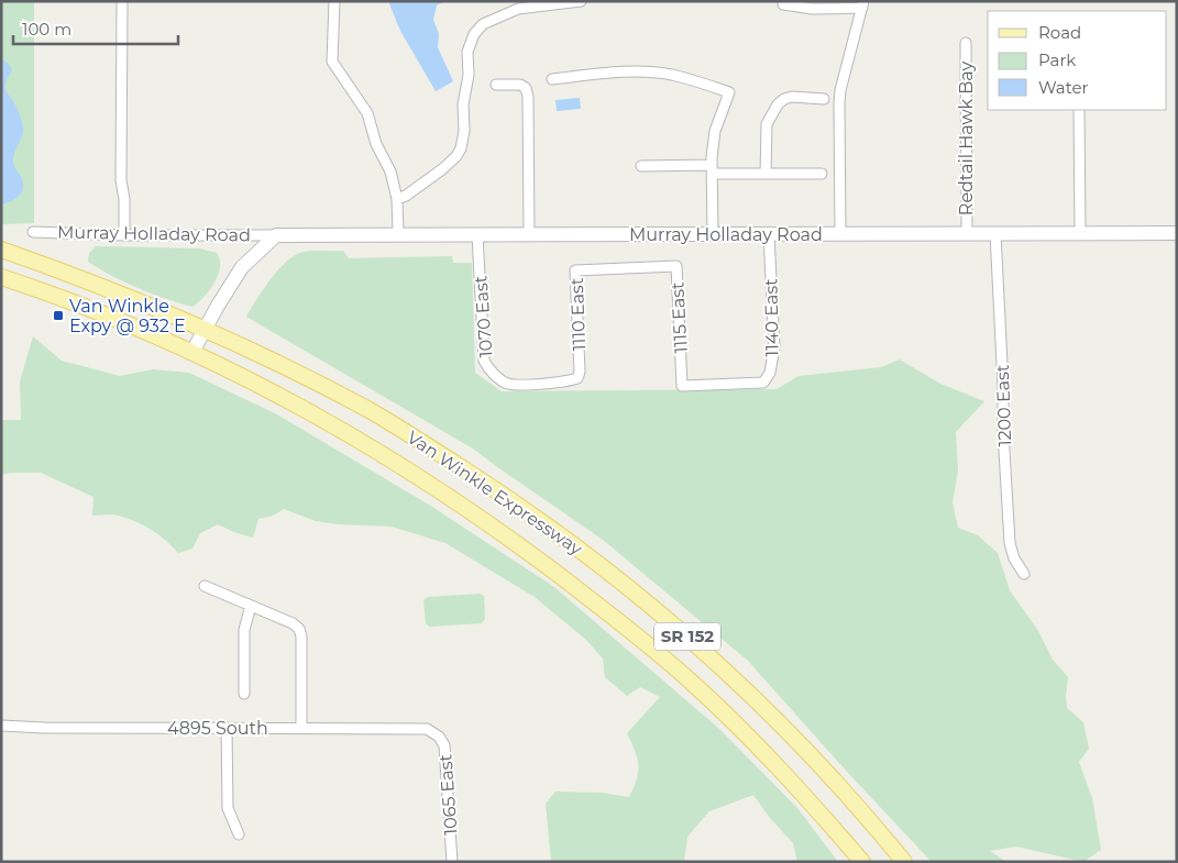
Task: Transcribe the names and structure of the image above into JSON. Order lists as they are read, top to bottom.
{
  "streets": {
    "main road": ["Murray Holladay Road", "Van Winkle Expressway", "SR 152"],
    "street": [
      "Redtail Hawk Bay",
      "1110 East",
      "1070 East",
      "1115 East",
      "1140 East",
      "1200 East",
      "4895 South",
      "1065 East"
    ]
  },
  "crossings": [
    ["Redtail Hawk Bay", "Murray Holladay Road"],
    ["Murray Holladay Road", "1070 East"],
    ["Murray Holladay Road", "1140 East"],
    ["Murray Holladay Road", "1200 East"],
    ["Murray Holladay Road", "Van Winkle Expressway"],
    ["1110 East", "1070 East"],
    ["1110 East", "1115 East"],
    ["1115 East", "1140 East"],
    ["4895 South", "1065 East"]
  ],
  "places": {
    "transit": ["Van Winkle Expy @ 932 E"]
  },
  "legend": ["Road", "Park", "Water"],
  "scale_bar": "100 m"
}
